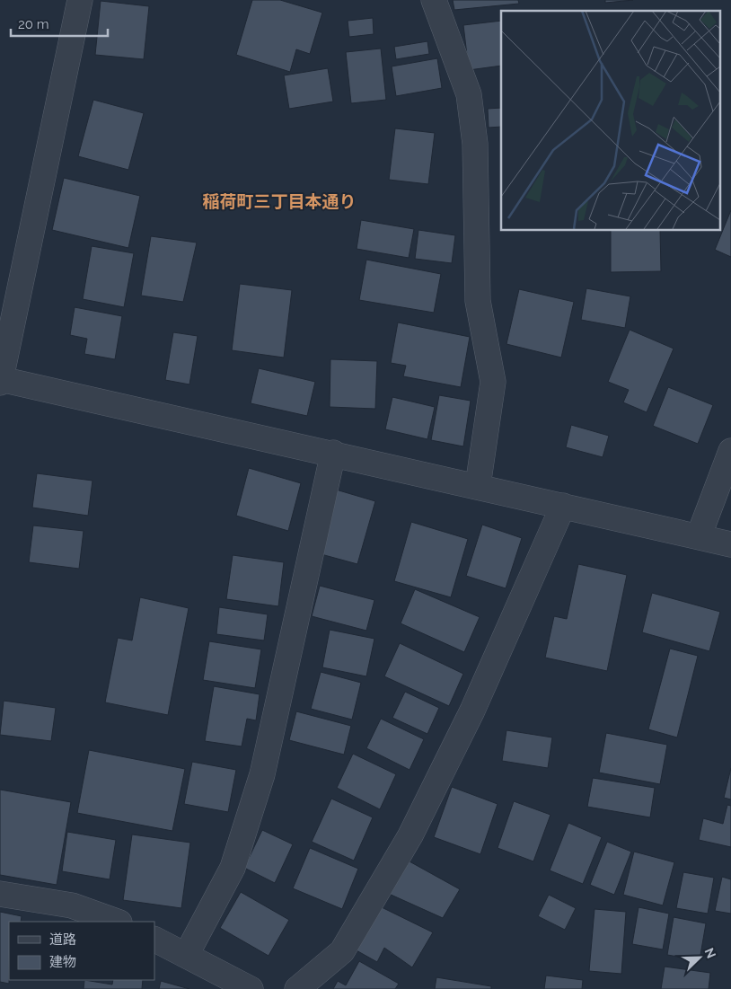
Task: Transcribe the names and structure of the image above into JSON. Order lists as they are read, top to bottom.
{
  "districts": ["稲荷町三丁目本通り"],
  "legend": ["道路", "建物"],
  "scale_bar": "20 m",
  "north": "top right"
}
